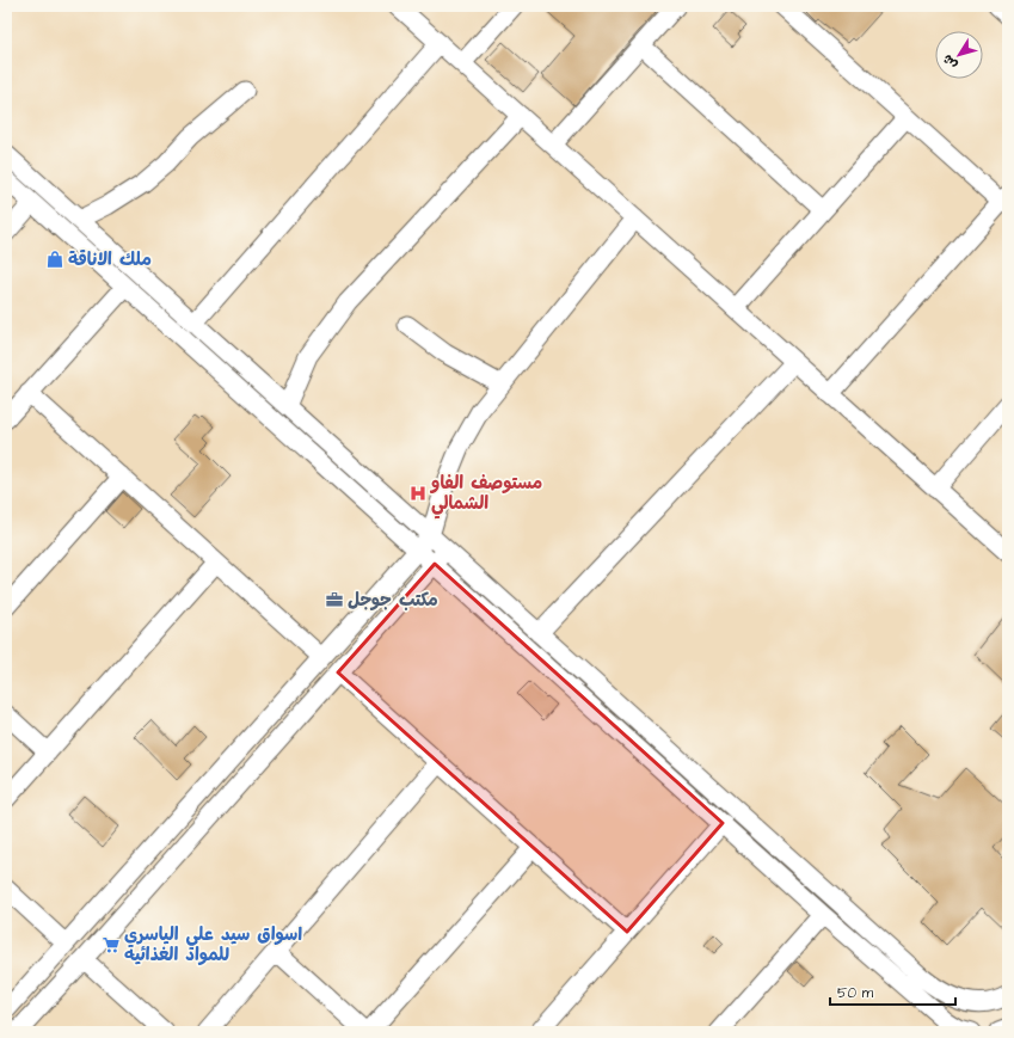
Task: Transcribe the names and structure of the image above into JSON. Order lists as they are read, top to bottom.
{
  "places": {
    "shop": ["ملك الاناقة"],
    "hospital": ["مستوصف الفاو الشمالي"],
    "office": ["مكتب جوجل"],
    "supermarket": ["اسواق سيد علي الياسري للمواد الغذائيه"]
  },
  "scale_bar": "50 m",
  "north": "bottom left"
}
